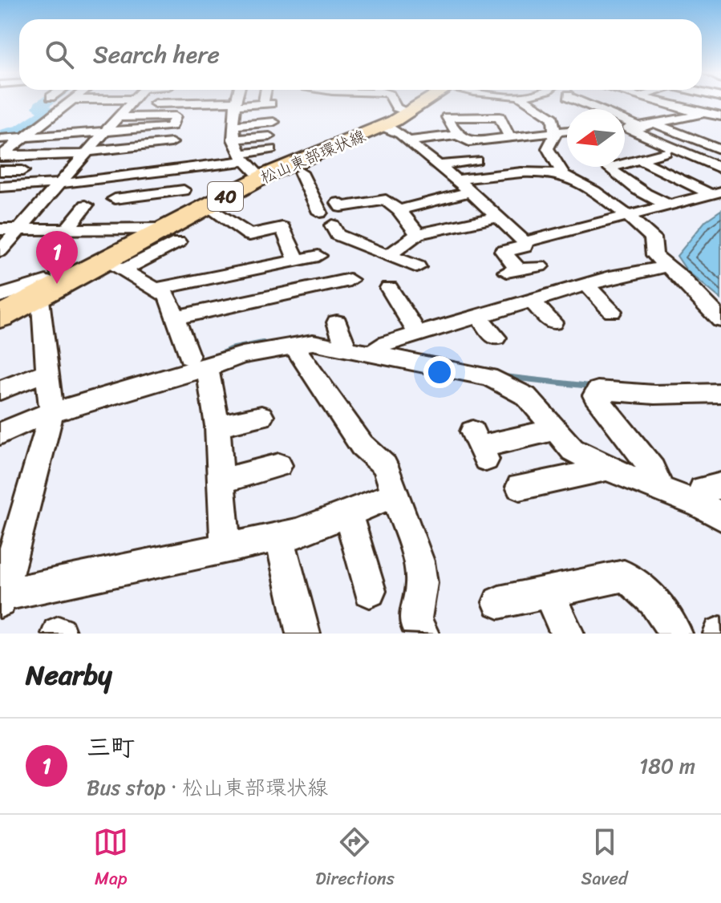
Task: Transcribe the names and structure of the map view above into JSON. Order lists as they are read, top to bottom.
{
  "streets": {
    "main road": ["松山東部環状線", "40"]
  },
  "north": "left",
  "page": {
    "search": "Search here",
    "pins": "1",
    "heading": "Nearby",
    "list": [
      {
        "mark": "1",
        "name": "三町",
        "note": "Bus stop · 松山東部環状線",
        "value": "180 m"
      }
    ],
    "nav": ["Map", "Directions", "Saved"]
  }
}
